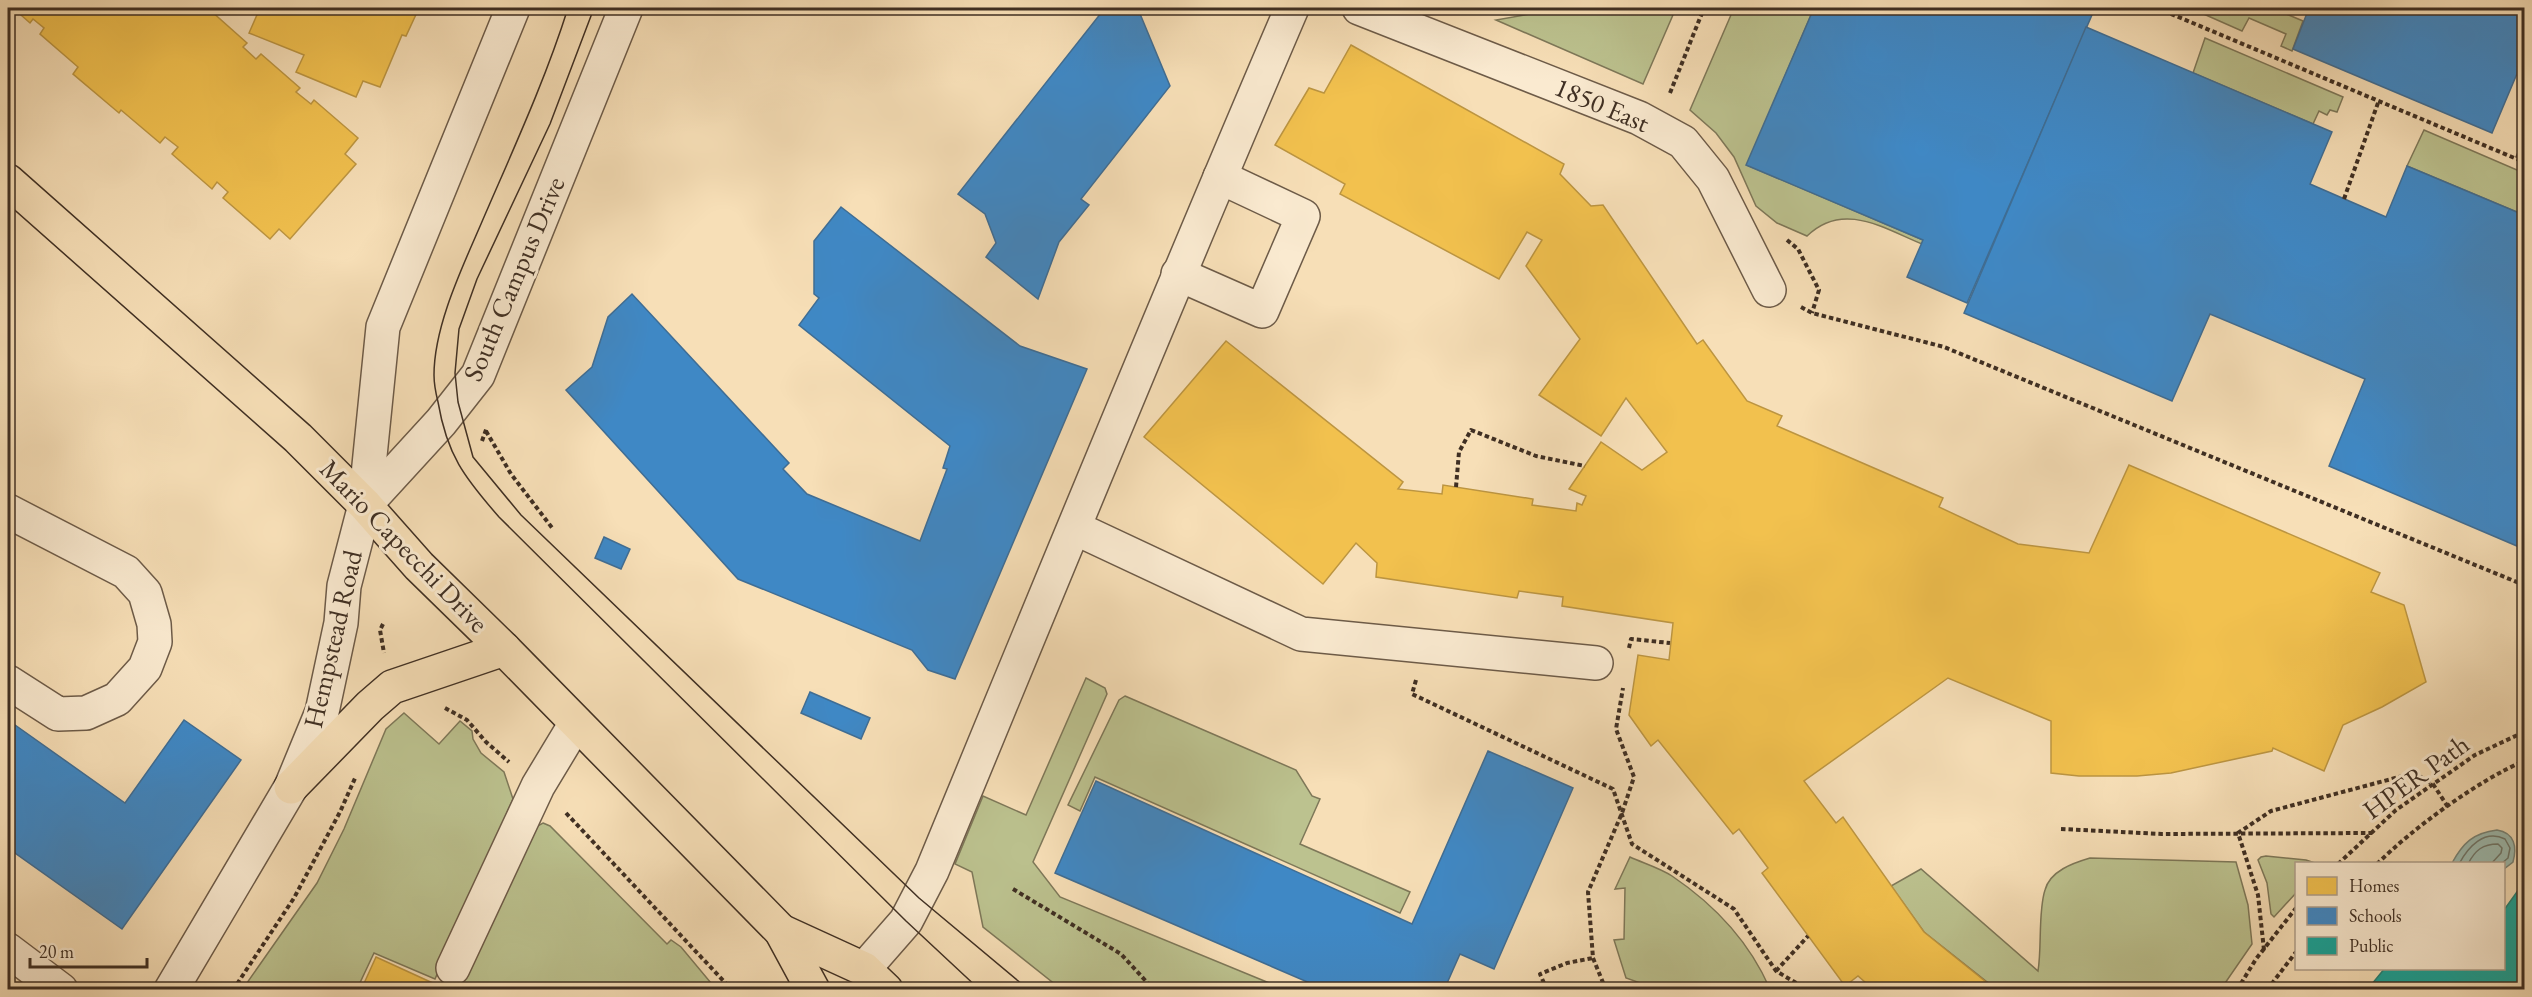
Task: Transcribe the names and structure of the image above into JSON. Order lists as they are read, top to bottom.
{
  "streets": {
    "main road": ["Mario Capecchi Drive"],
    "street": ["1850 East", "South Campus Drive", "Hempstead Road"],
    "path": ["HPER Path"]
  },
  "crossings": [
    ["South Campus Drive", "Mario Capecchi Drive"],
    ["South Campus Drive", "Hempstead Road"],
    ["Mario Capecchi Drive", "Hempstead Road"]
  ],
  "legend": ["Homes", "Schools", "Public"],
  "scale_bar": "20 m"
}
